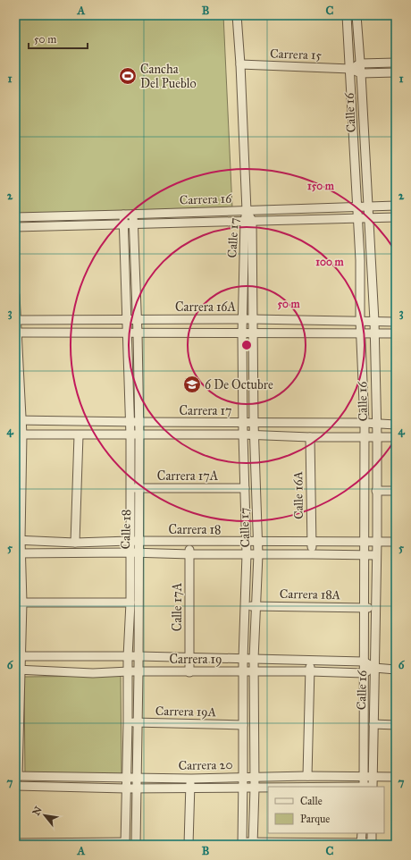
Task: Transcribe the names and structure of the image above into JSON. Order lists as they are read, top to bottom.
{
  "streets": {
    "street": [
      "Carrera 15",
      "Calle 16",
      "Carrera 16",
      "Calle 17",
      "Carrera 16A",
      "Carrera 17",
      "Carrera 17A",
      "Calle 16A",
      "Calle 18",
      "Carrera 18",
      "Carrera 18A",
      "Calle 17A",
      "Carrera 19",
      "Carrera 19A",
      "Carrera 20"
    ]
  },
  "crossings": [
    ["Carrera 15", "Calle 16"],
    ["Carrera 15", "Calle 17"],
    ["Calle 16", "Carrera 16"],
    ["Calle 16", "Carrera 16A"],
    ["Calle 16", "Carrera 17"],
    ["Calle 16", "Carrera 18"],
    ["Calle 16", "Carrera 18A"],
    ["Calle 16", "Carrera 19"],
    ["Calle 16", "Carrera 20"],
    ["Carrera 16", "Calle 17"],
    ["Carrera 16", "Calle 18"],
    ["Calle 17", "Carrera 16A"],
    ["Calle 17", "Carrera 17"],
    ["Calle 17", "Carrera 17A"],
    ["Calle 17", "Carrera 18"],
    ["Calle 17", "Carrera 18A"],
    ["Calle 17", "Carrera 19"],
    ["Calle 17", "Carrera 19A"],
    ["Calle 17", "Carrera 20"],
    ["Carrera 16A", "Calle 18"],
    ["Carrera 17", "Calle 16A"],
    ["Carrera 17", "Calle 18"],
    ["Carrera 17A", "Calle 18"],
    ["Calle 16A", "Carrera 18"],
    ["Calle 18", "Carrera 18"],
    ["Calle 18", "Carrera 19"],
    ["Calle 18", "Carrera 19A"],
    ["Calle 18", "Carrera 20"],
    ["Carrera 18", "Calle 17A"],
    ["Calle 17A", "Carrera 19"]
  ],
  "places": {
    "sports": ["Cancha Del Pueblo"],
    "school or university": ["6 De Octubre"]
  },
  "legend": ["Calle", "Parque"],
  "scale_bar": "50 m",
  "north": "top left",
  "grid": {
    "columns": ["A", "B", "C"],
    "rows": [
      "1",
      "2",
      "3",
      "4",
      "5",
      "6",
      "7"
    ]
  },
  "rings": ["150 m", "100 m", "50 m"]
}
